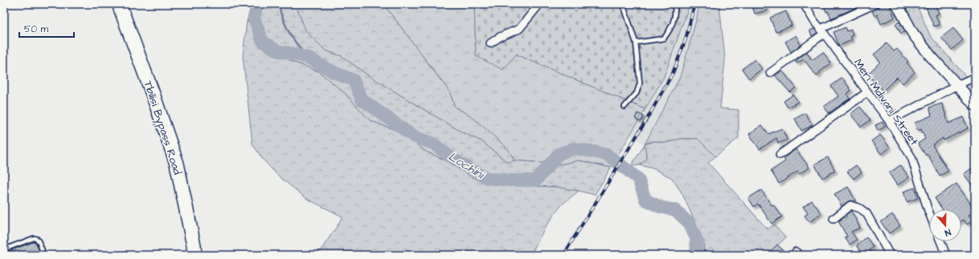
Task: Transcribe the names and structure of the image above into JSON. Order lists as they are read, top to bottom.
{
  "streets": {
    "highway": ["Tbilisi Bypass Road"],
    "street": ["Meri Mdivani Street"]
  },
  "water": ["Lochini"],
  "scale_bar": "50 m",
  "north": "bottom"
}
